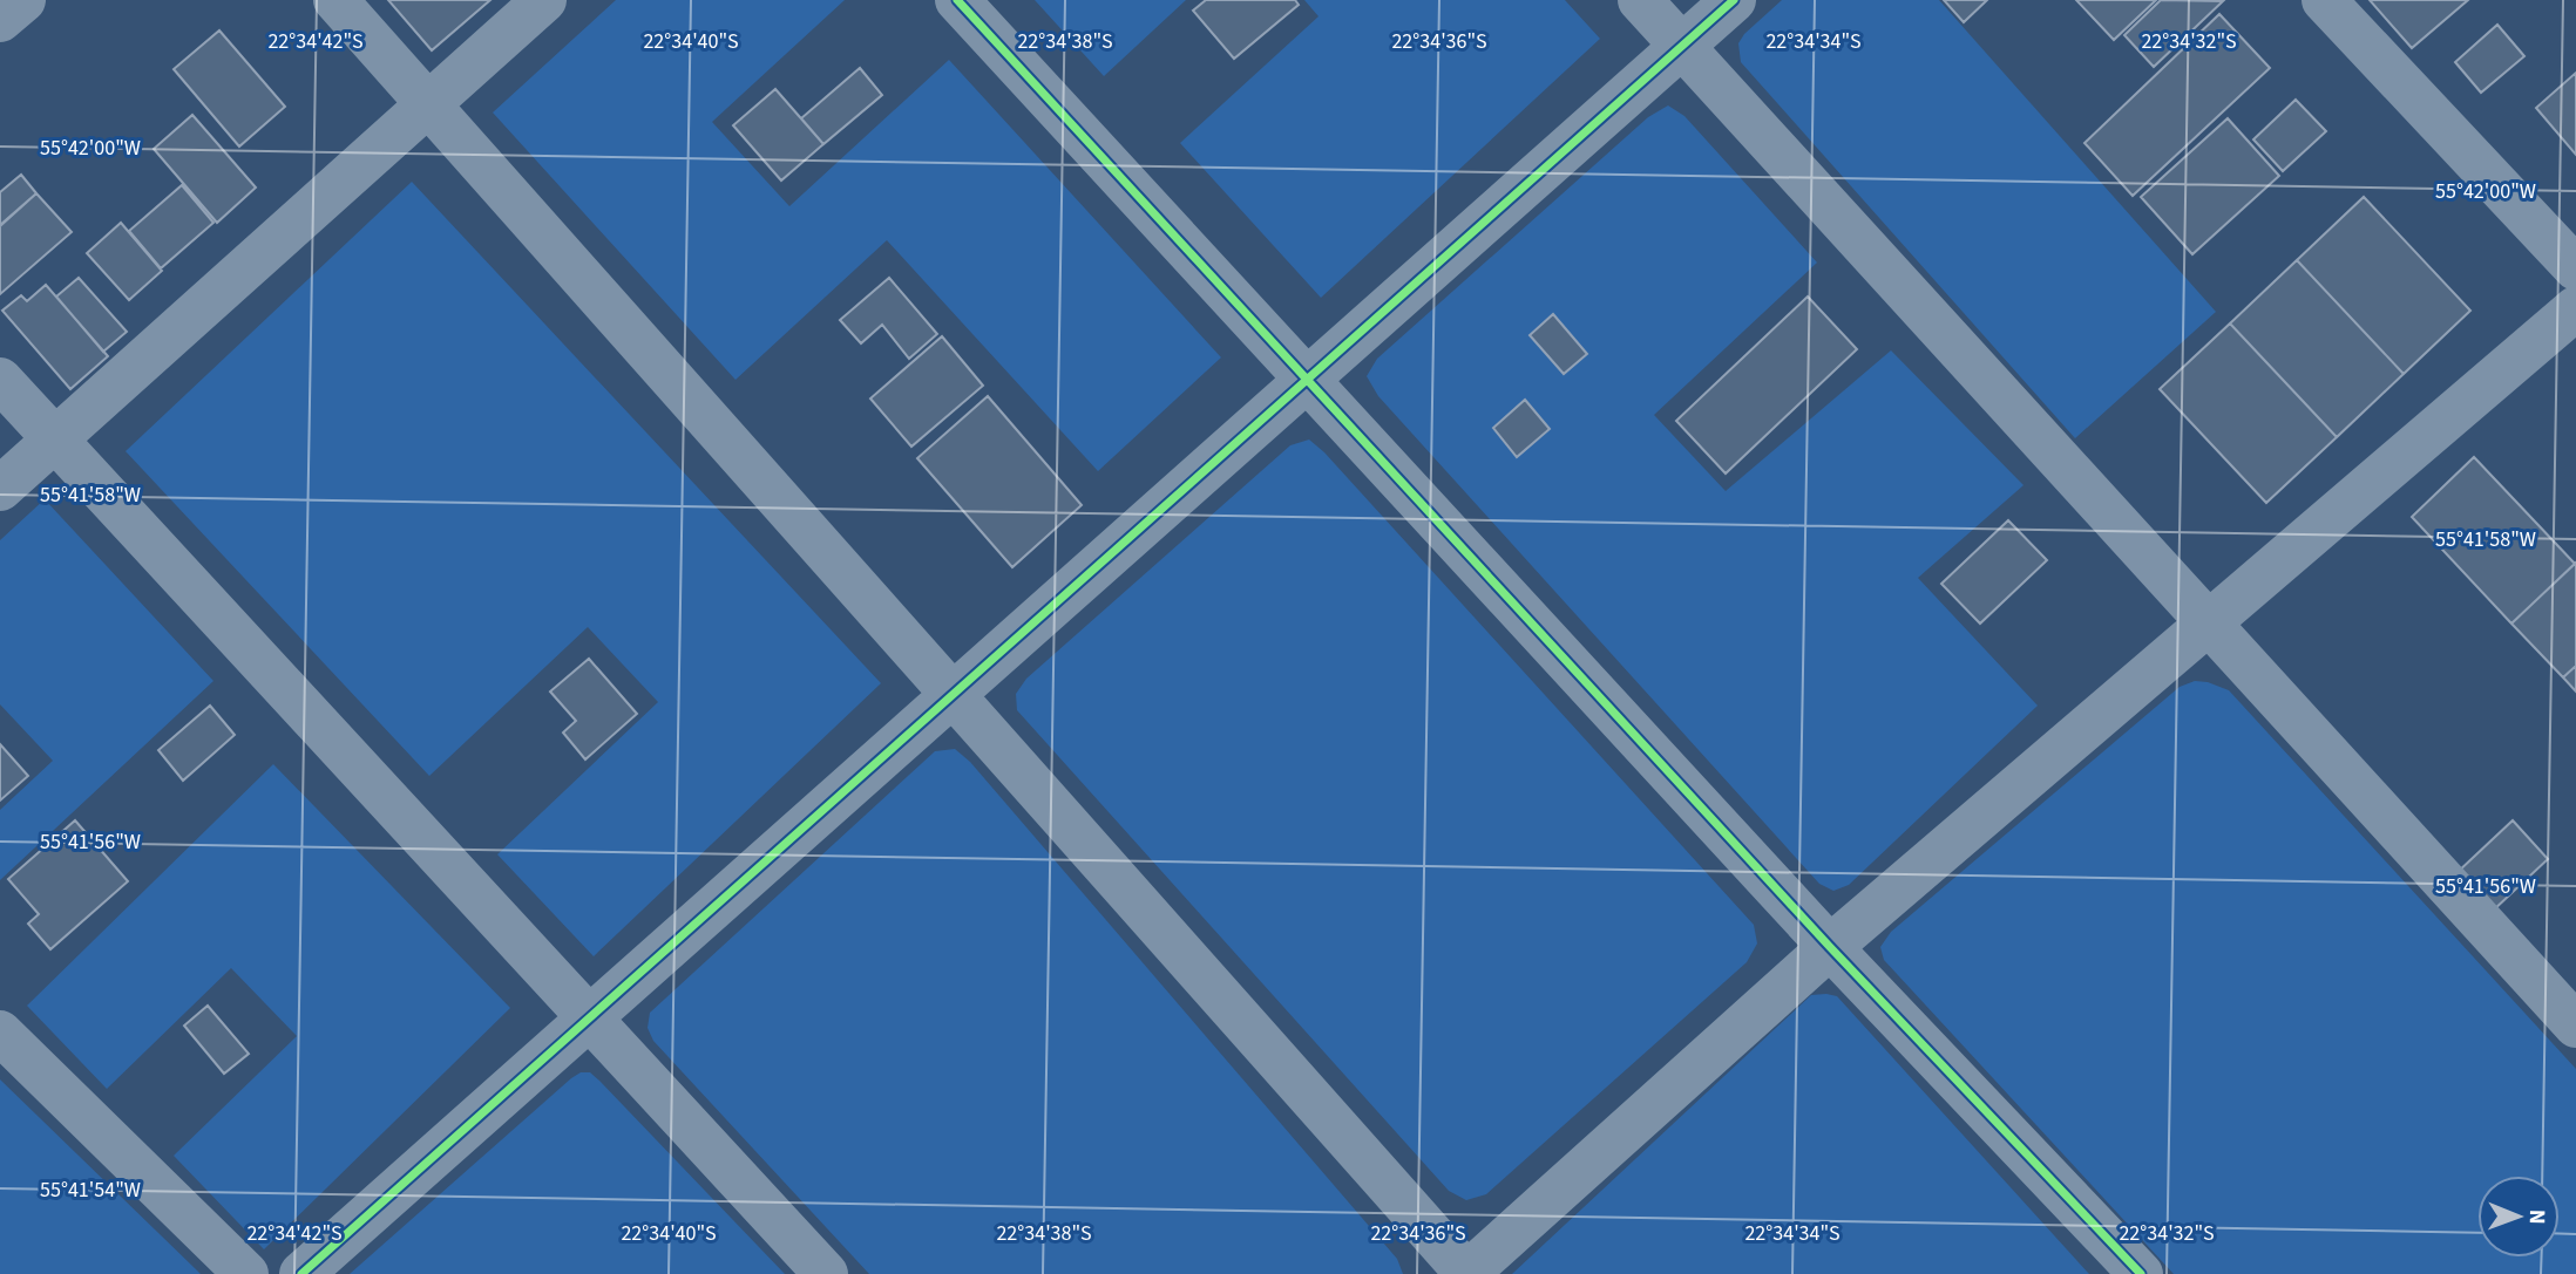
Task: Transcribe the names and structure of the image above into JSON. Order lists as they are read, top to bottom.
{
  "north": "right",
  "coordinates": [
    "22°34'42\"S",
    "22°34'40\"S",
    "22°34'38\"S",
    "22°34'36\"S",
    "22°34'34\"S",
    "22°34'32\"S",
    "55°42'00\"W",
    "55°41'58\"W",
    "55°41'56\"W",
    "55°41'54\"W"
  ]
}
